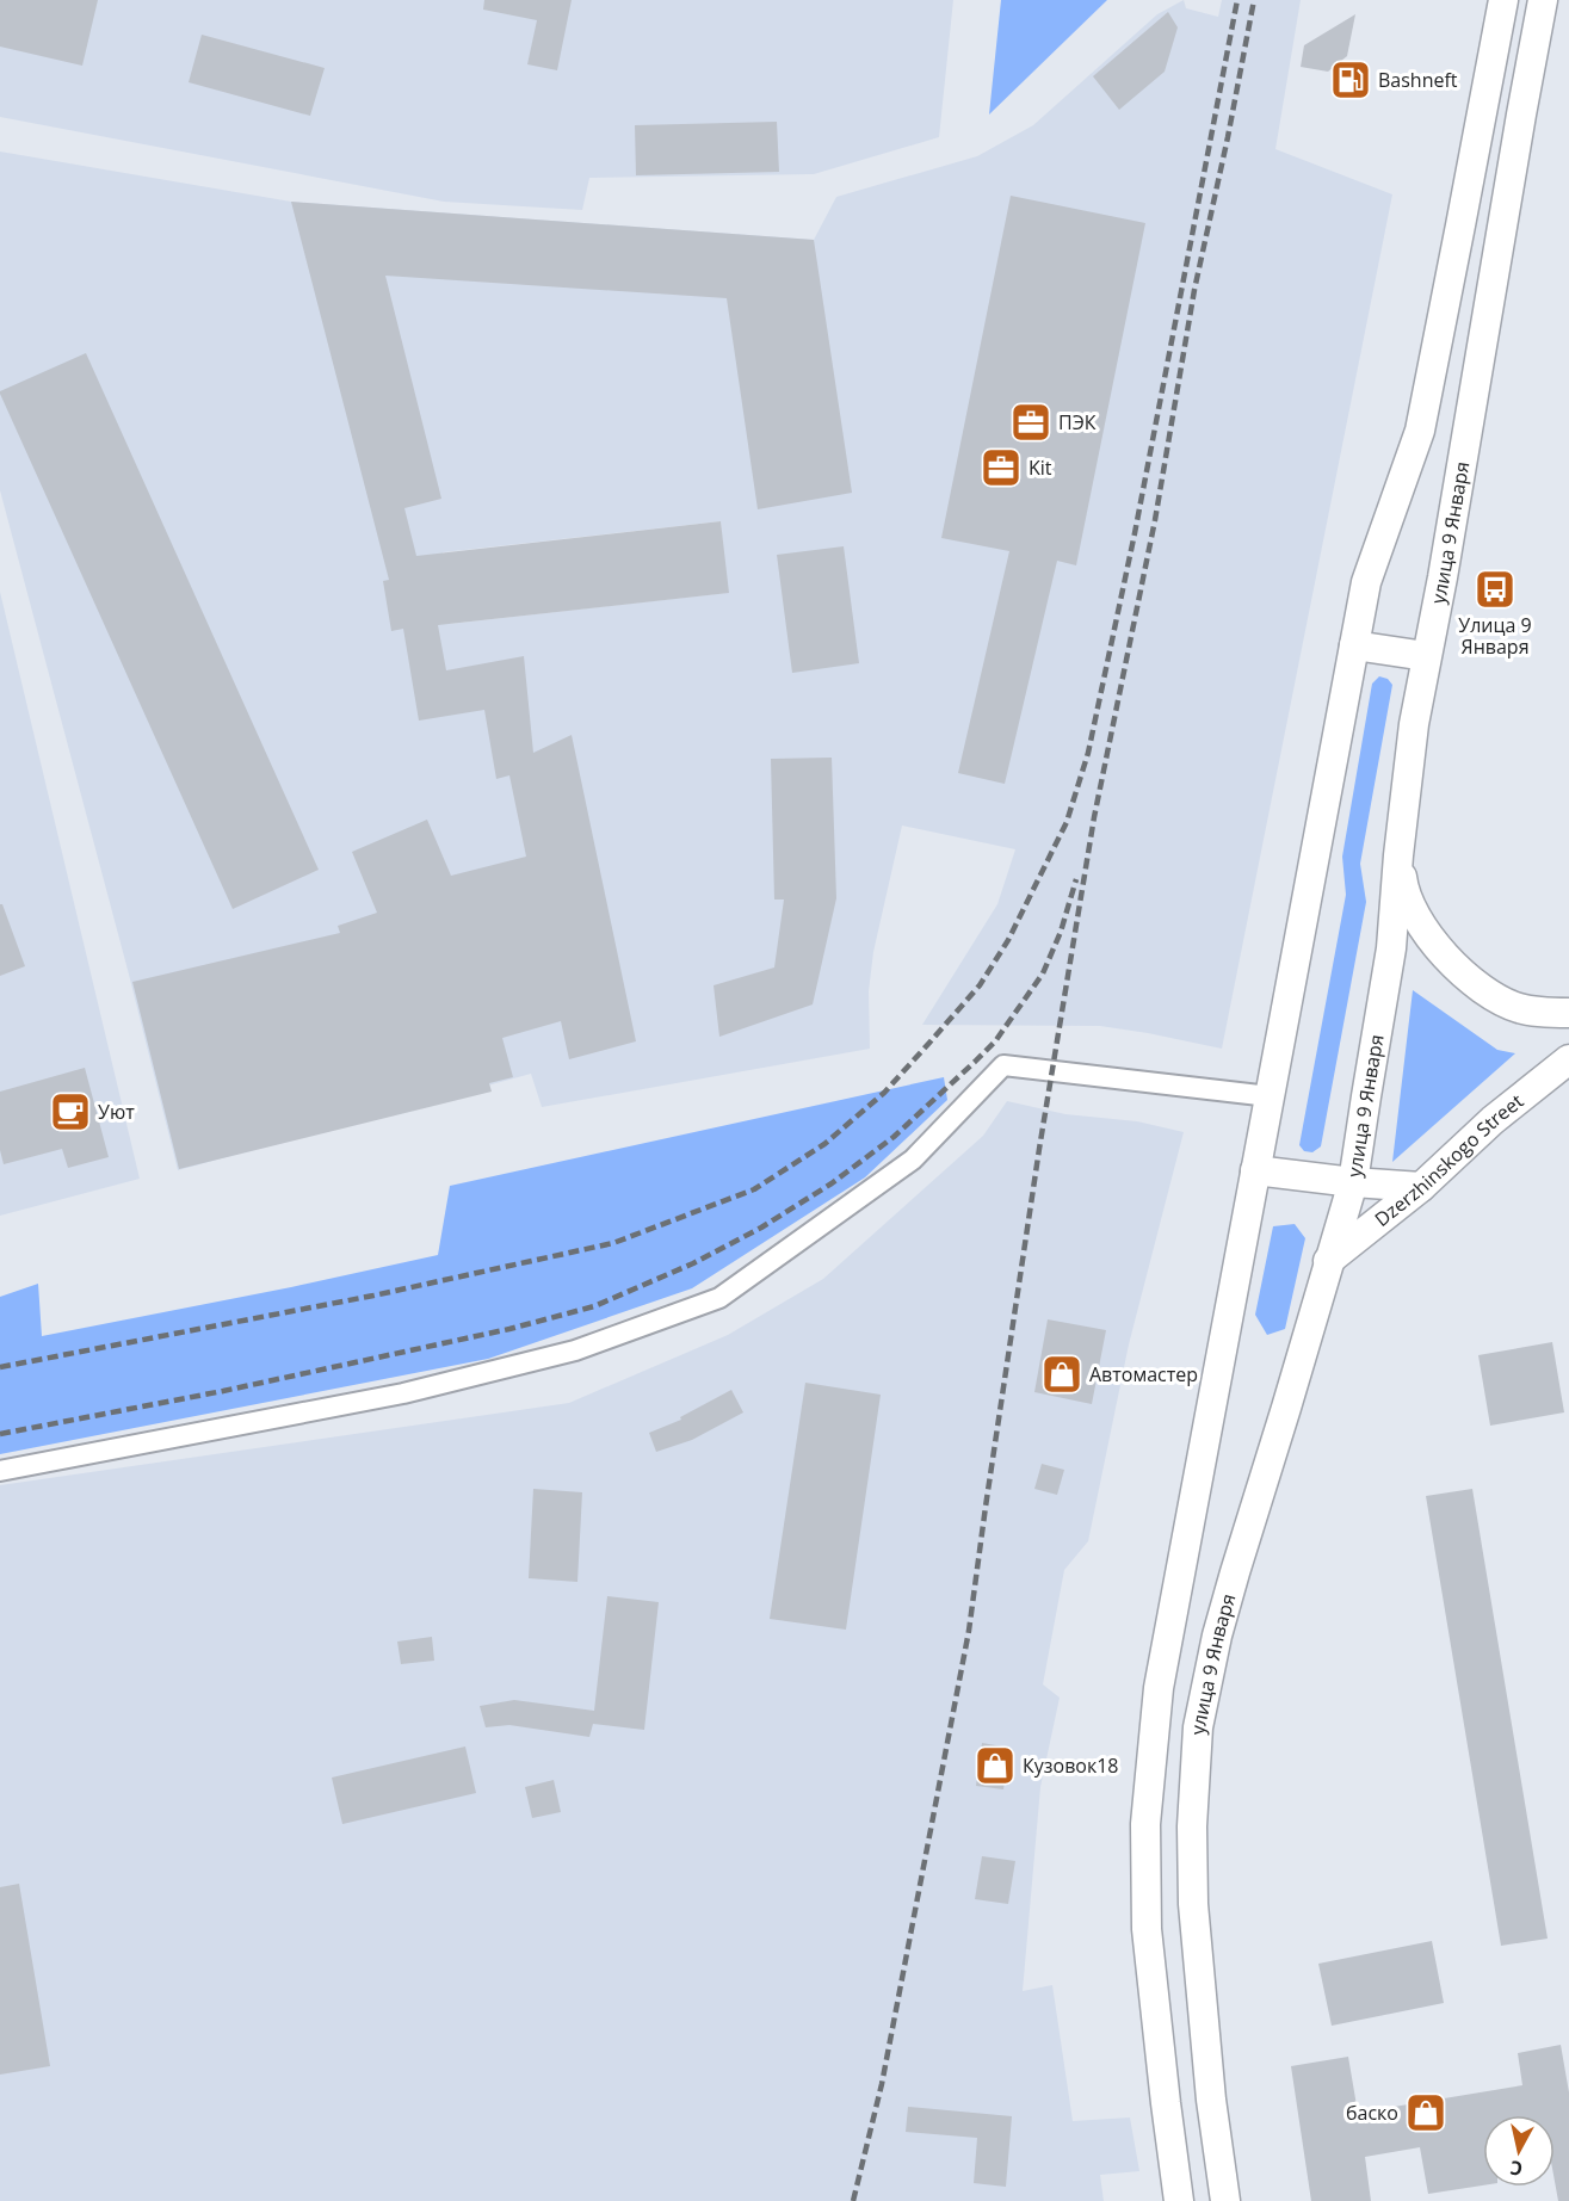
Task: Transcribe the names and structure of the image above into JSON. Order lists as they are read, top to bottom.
{
  "streets": {
    "main road": ["улица 9 Января", "Dzerzhinskogo Street"]
  },
  "crossings": [
    ["улица 9 Января", "Dzerzhinskogo Street"]
  ],
  "places": {
    "fuel station": ["Bashneft"],
    "office": ["ПЭК", "Kit"],
    "bus stop": ["Улица 9 Января"],
    "cafe": ["Уют"],
    "shop": ["Автомастер", "Кузовок18", "баско"]
  },
  "north": "bottom"
}
